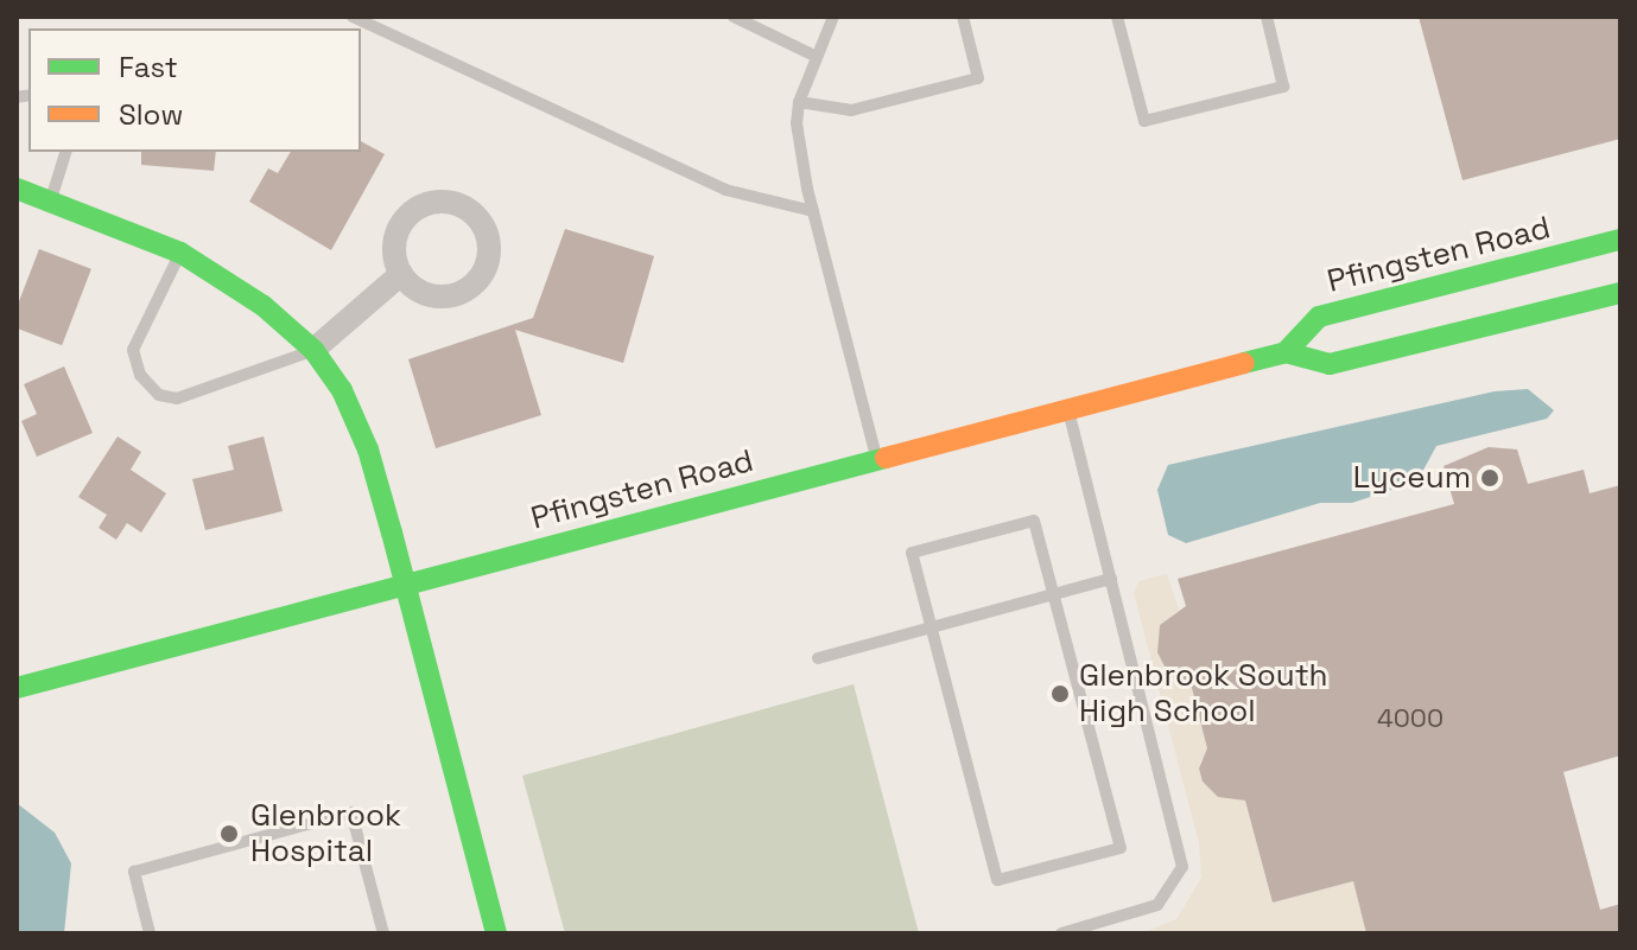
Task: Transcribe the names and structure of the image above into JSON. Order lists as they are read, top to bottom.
{
  "streets": {
    "main road": ["Pfingsten Road"]
  },
  "places": ["Lyceum", "Glenbrook South High School", "Glenbrook Hospital"],
  "house_numbers": ["4000"],
  "legend": ["Fast", "Slow"]
}
